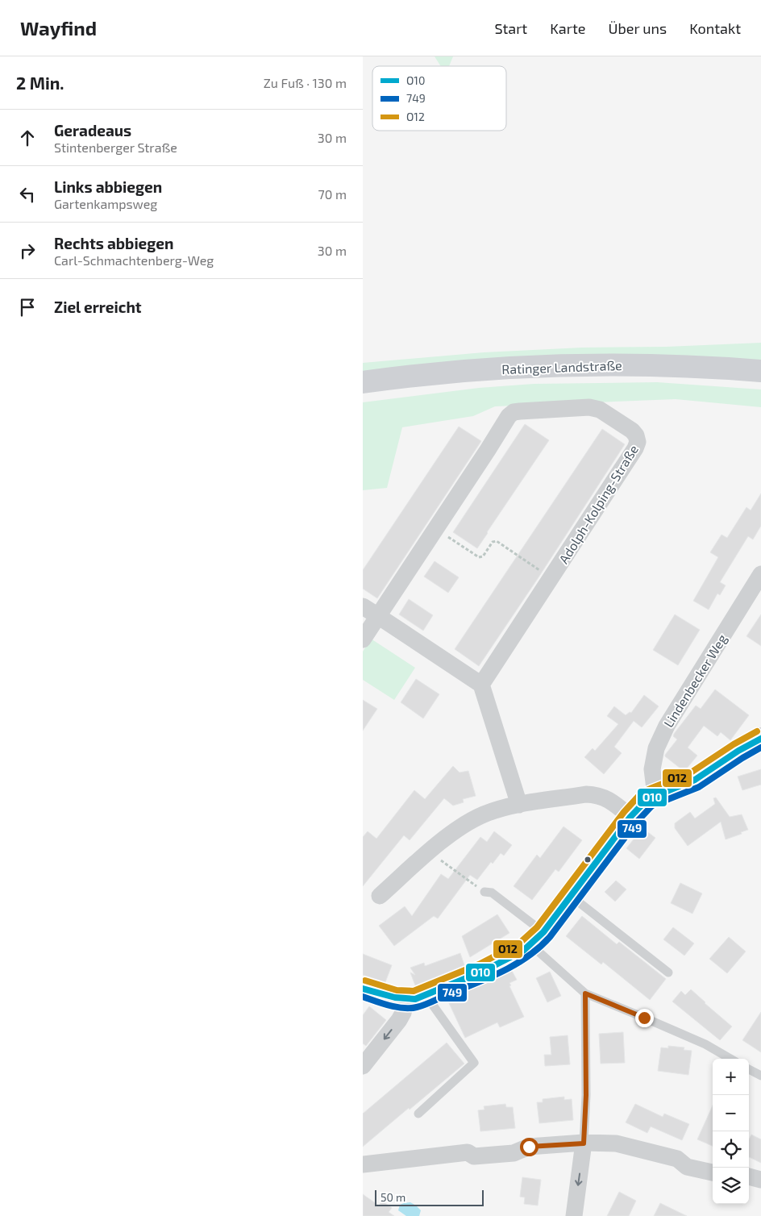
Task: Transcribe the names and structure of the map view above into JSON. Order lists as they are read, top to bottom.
{
  "streets": {
    "main road": ["Ratinger Landstraße"],
    "street": ["Adolph-Kolping-Straße", "Lindenbecker Weg"]
  },
  "lines": ["transit line O12", "transit line O10", "transit line 749"],
  "legend": ["O10", "749", "O12"],
  "scale_bar": "50 m",
  "page": {
    "header": "Wayfind",
    "nav": [
      "Start",
      "Karte",
      "Über uns",
      "Kontakt"
    ],
    "heading": ["2 Min.", "Zu Fuß · 130 m"],
    "list": [
      ["Geradeaus", "Stintenberger Straße", "30 m"],
      ["Links abbiegen", "Gartenkampsweg", "70 m"],
      ["Rechts abbiegen", "Carl-Schmachtenberg-Weg", "30 m"],
      "Ziel erreicht"
    ],
    "map_buttons": ["+", "−"],
    "scale": "50 m"
  }
}
